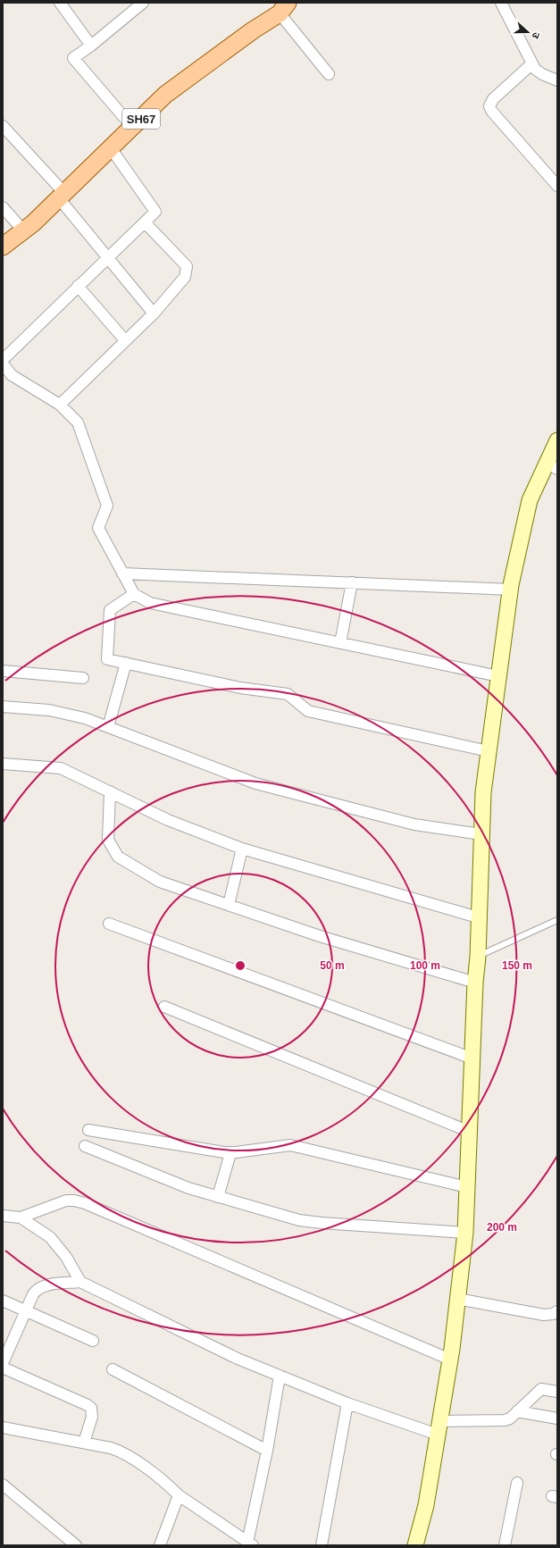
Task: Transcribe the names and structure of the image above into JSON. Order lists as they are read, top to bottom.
{
  "streets": {
    "main road": ["SH67"]
  },
  "north": "right",
  "rings": [
    "50 m",
    "100 m",
    "150 m",
    "200 m"
  ]
}
